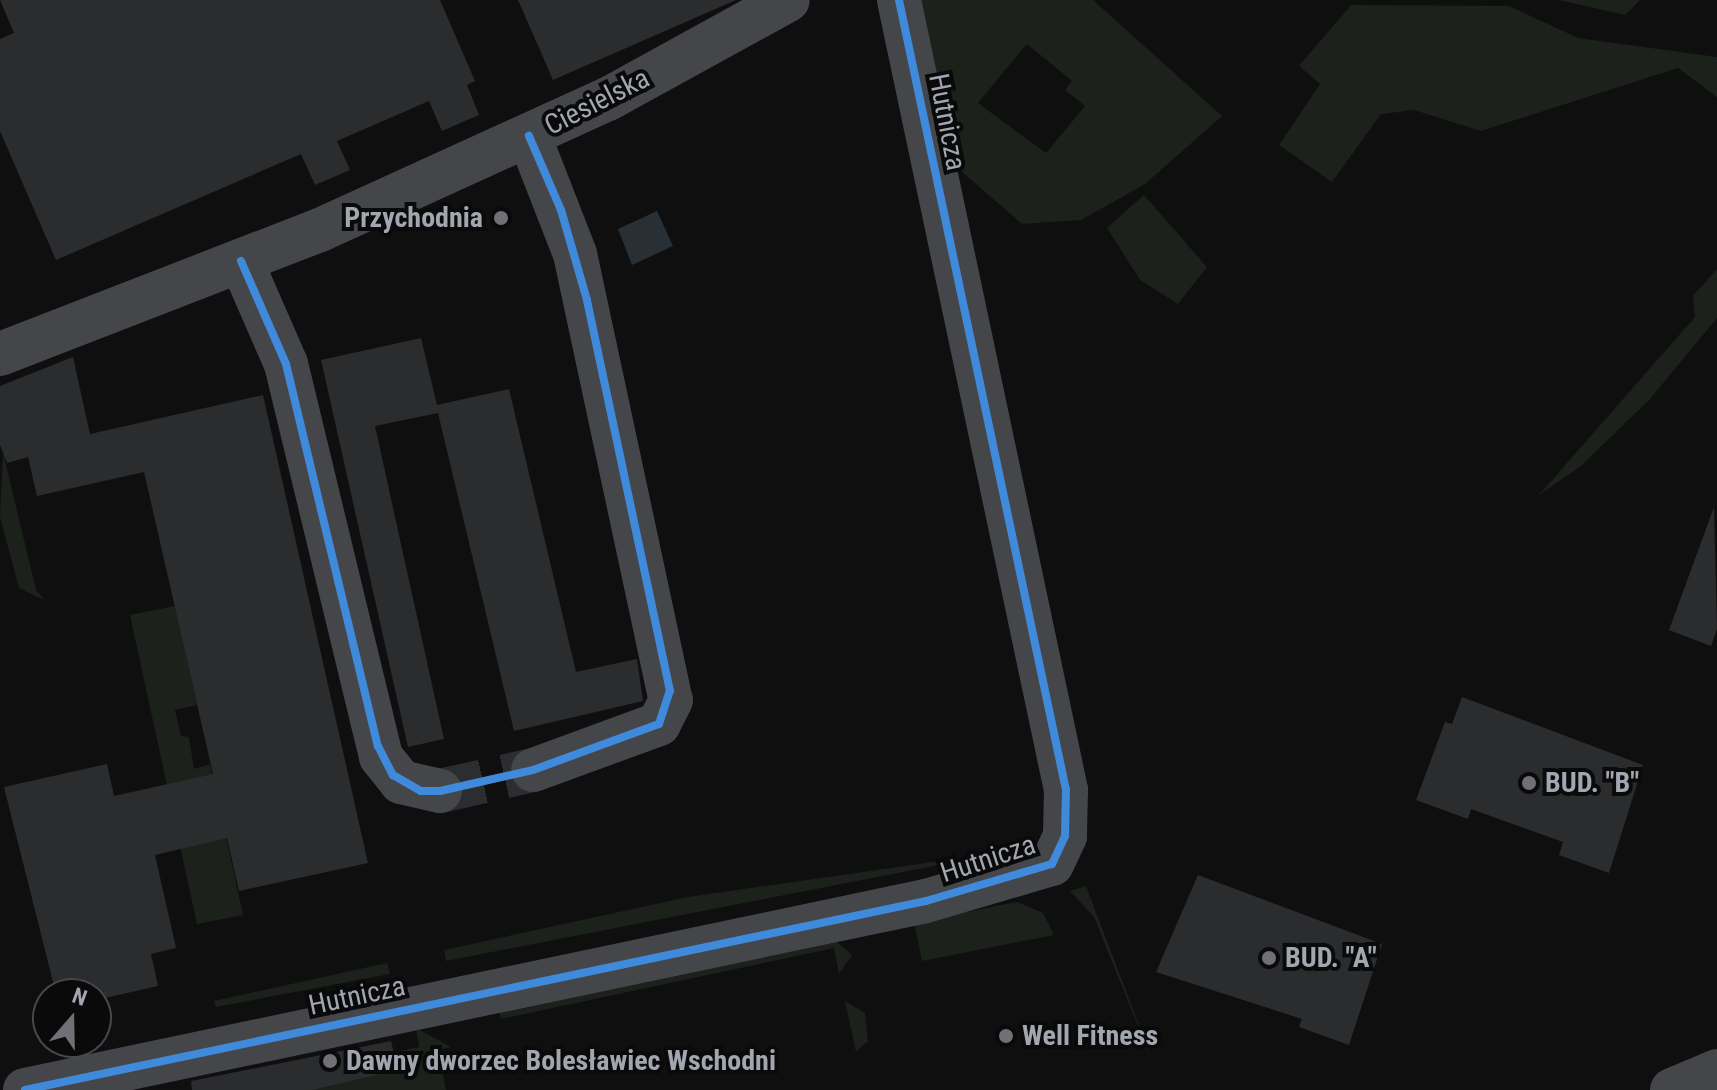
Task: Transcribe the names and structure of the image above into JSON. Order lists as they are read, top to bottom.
{
  "streets": {
    "street": ["Ciesielska", "Hutnicza"]
  },
  "places": [
    "Przychodnia",
    "BUD. \"B\"",
    "BUD. \"A\"",
    "Well Fitness",
    "Dawny dworzec Bolesławiec Wschodni"
  ],
  "north": "top"
}
